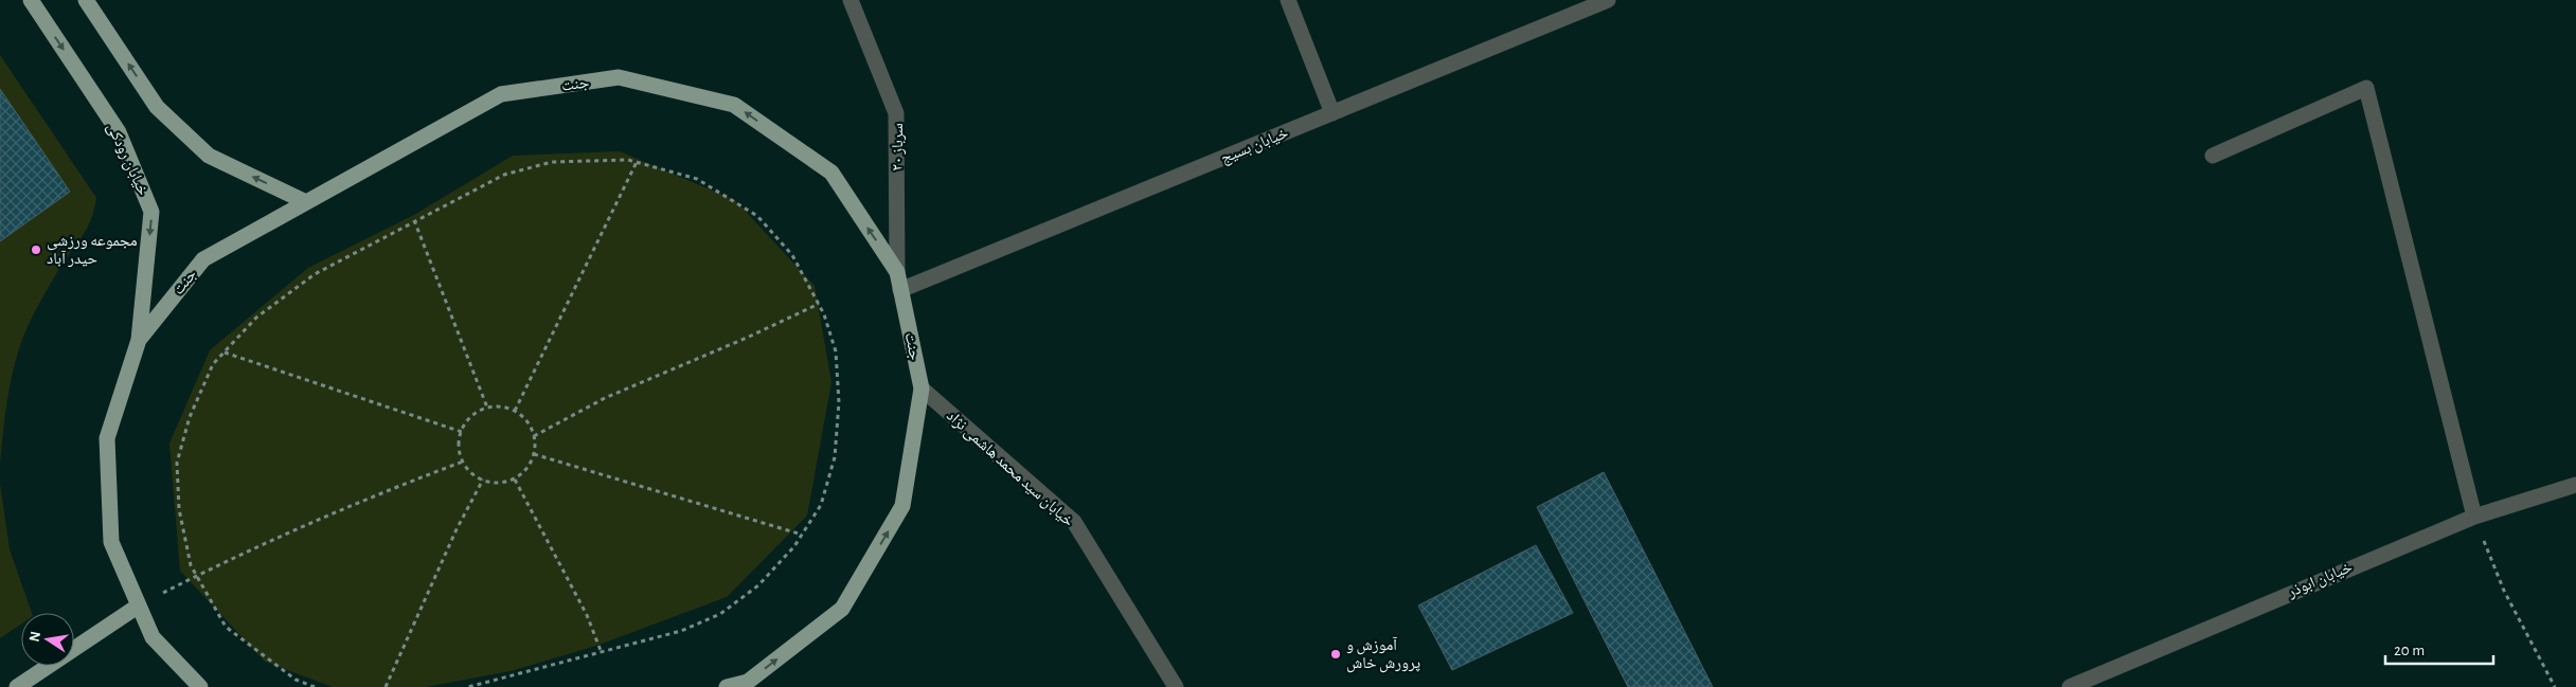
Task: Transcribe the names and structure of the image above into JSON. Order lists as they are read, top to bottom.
{
  "streets": {
    "main road": ["جنت", "خیابان رودکی"],
    "street": [
      "خیابان بسیج",
      "سرباز ۲۰",
      "خیابان سید محمد هاشمی نژاد",
      "خیابان ابوذر"
    ]
  },
  "crossings": [
    ["جنت", "خیابان بسیج"],
    ["جنت", "سرباز ۲۰"],
    ["جنت", "خیابان رودکی"],
    ["جنت", "خیابان سید محمد هاشمی نژاد"]
  ],
  "one_way": ["خیابان رودکی"],
  "places": ["مجموعه ورزشی حیدر آباد", "آموزش و پرورش خاش"],
  "scale_bar": "20 m",
  "north": "left"
}
